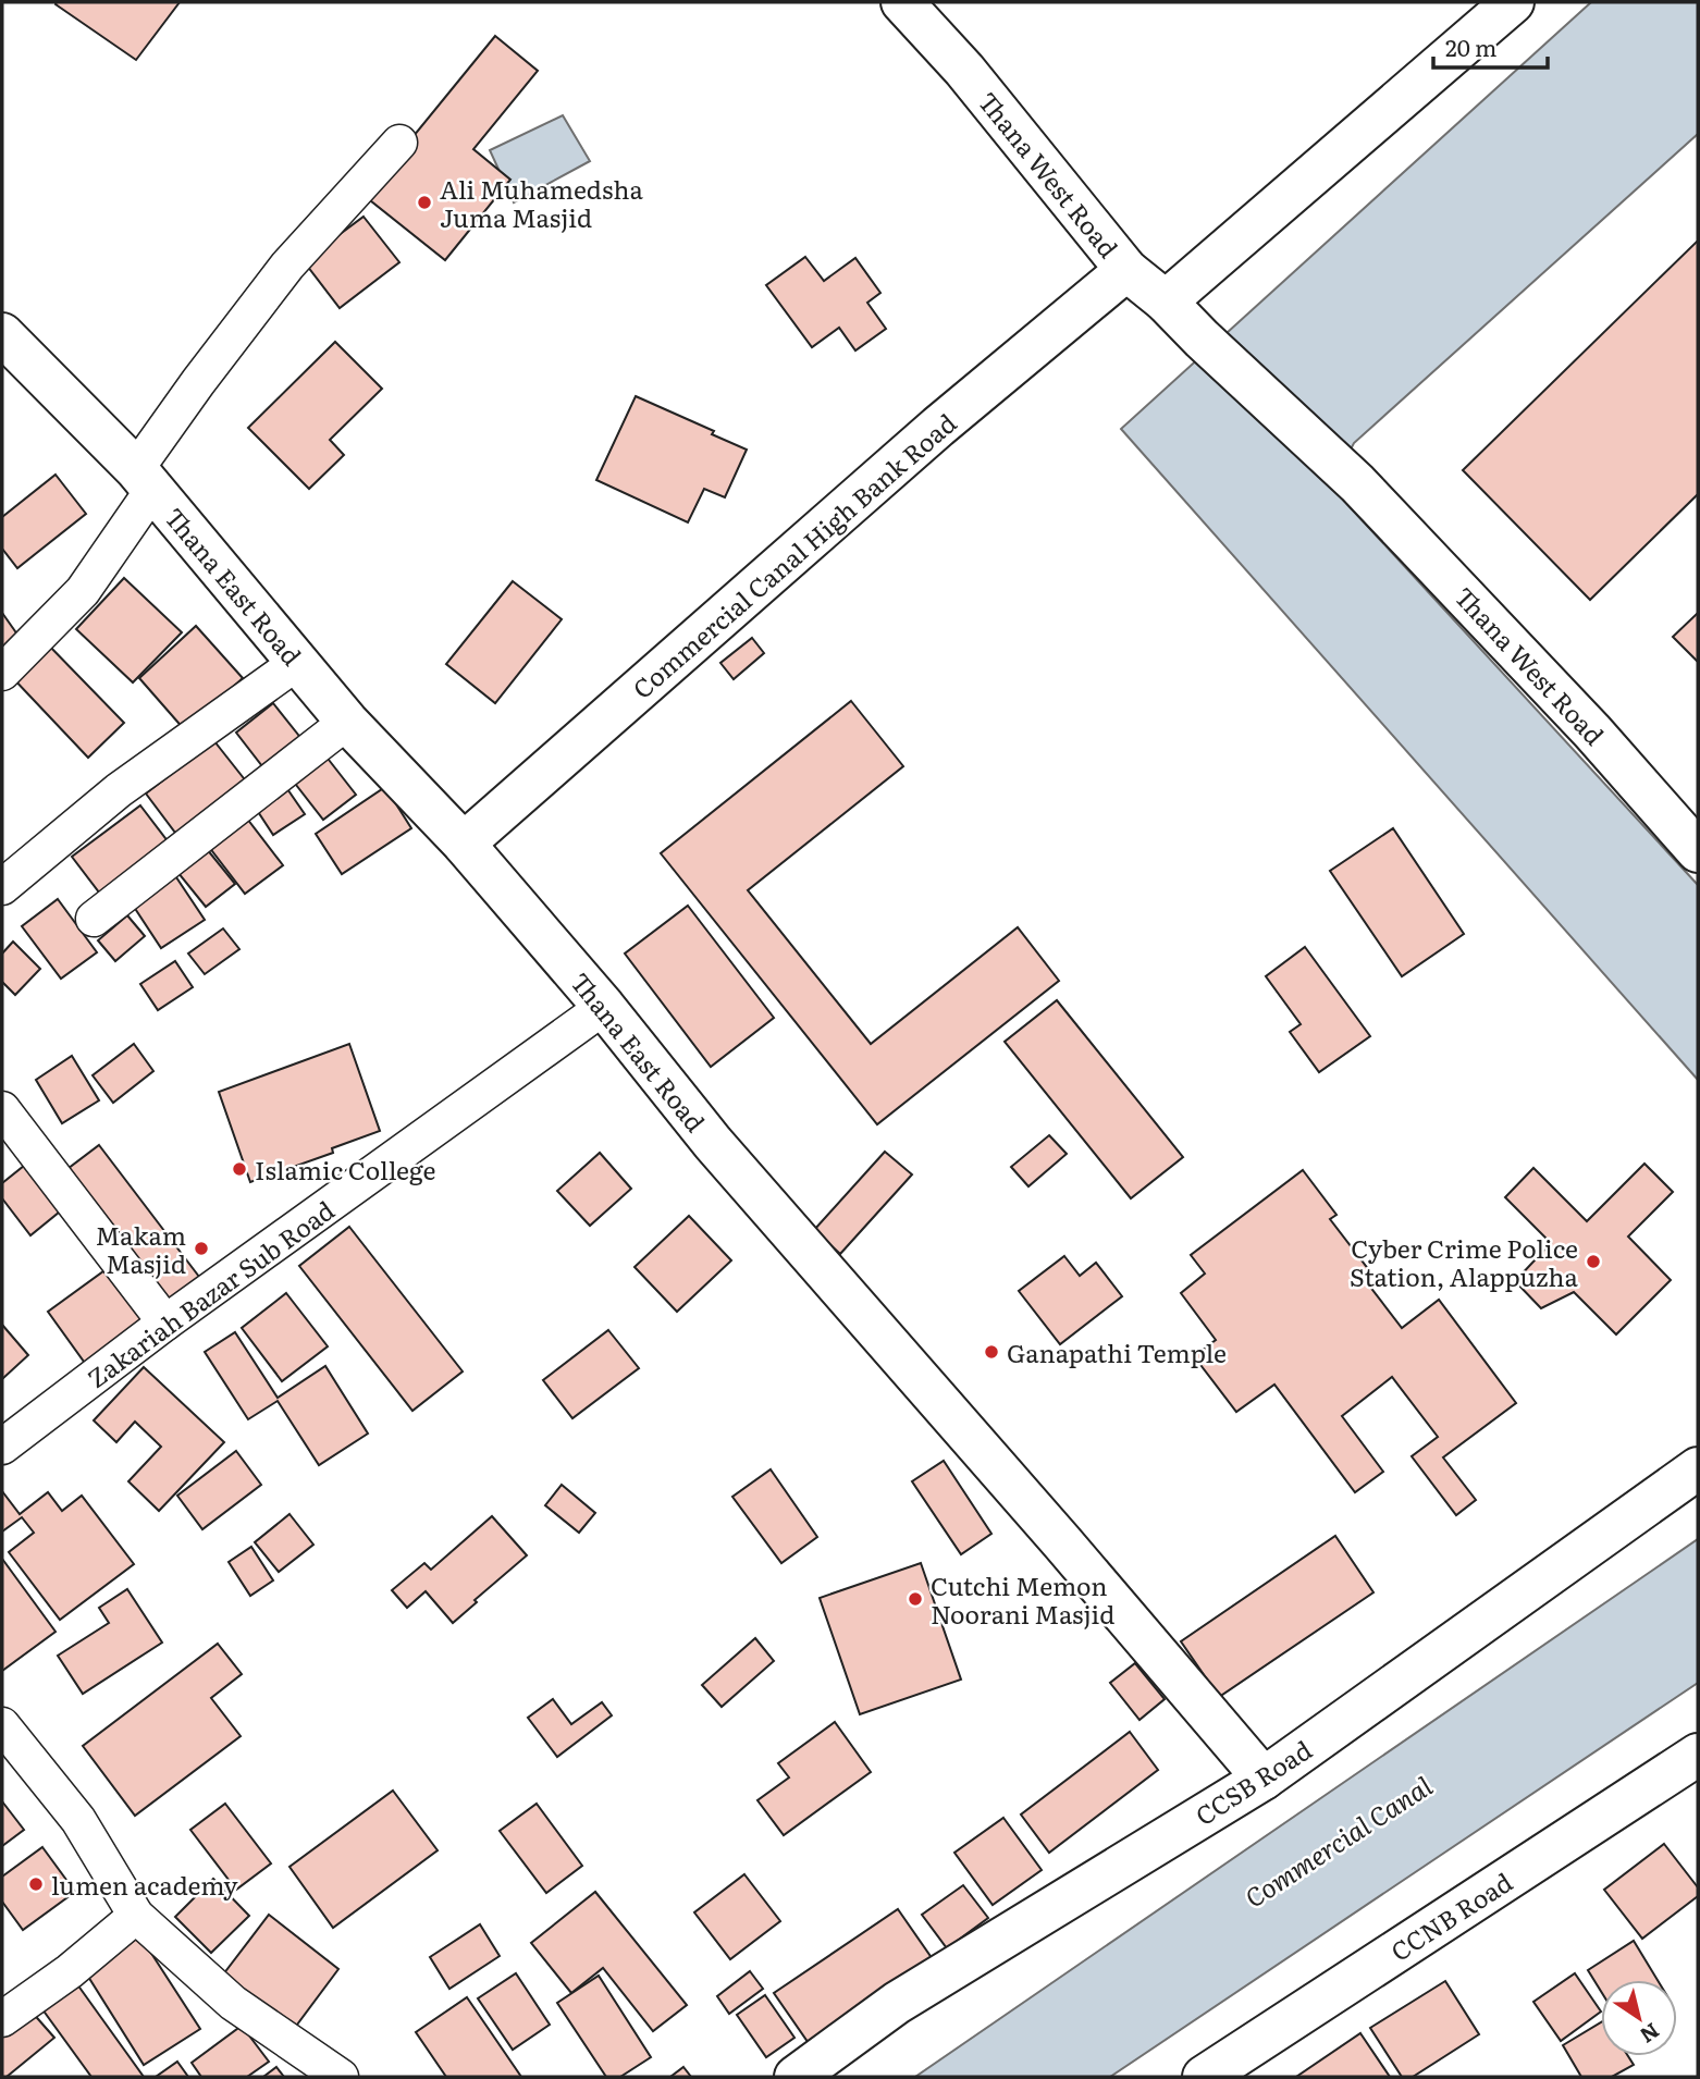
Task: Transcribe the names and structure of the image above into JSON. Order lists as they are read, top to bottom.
{
  "streets": {
    "main road": [
      "Thana West Road",
      "Commercial Canal High Bank Road",
      "Thana East Road",
      "CCSB Road",
      "CCNB Road"
    ],
    "street": ["Zakariah Bazar Sub Road"]
  },
  "crossings": [
    ["Thana West Road", "Commercial Canal High Bank Road"],
    ["Commercial Canal High Bank Road", "Thana East Road"],
    ["Thana East Road", "Zakariah Bazar Sub Road"],
    ["Thana East Road", "CCSB Road"]
  ],
  "water": ["Commercial Canal"],
  "places": [
    "Ali Muhamedsha Juma Masjid",
    "Islamic College",
    "Makam Masjid",
    "Cyber Crime Police Station, Alappuzha",
    "Ganapathi Temple",
    "Cutchi Memon Noorani Masjid",
    "lumen academy"
  ],
  "scale_bar": "20 m",
  "north": "bottom right"
}
